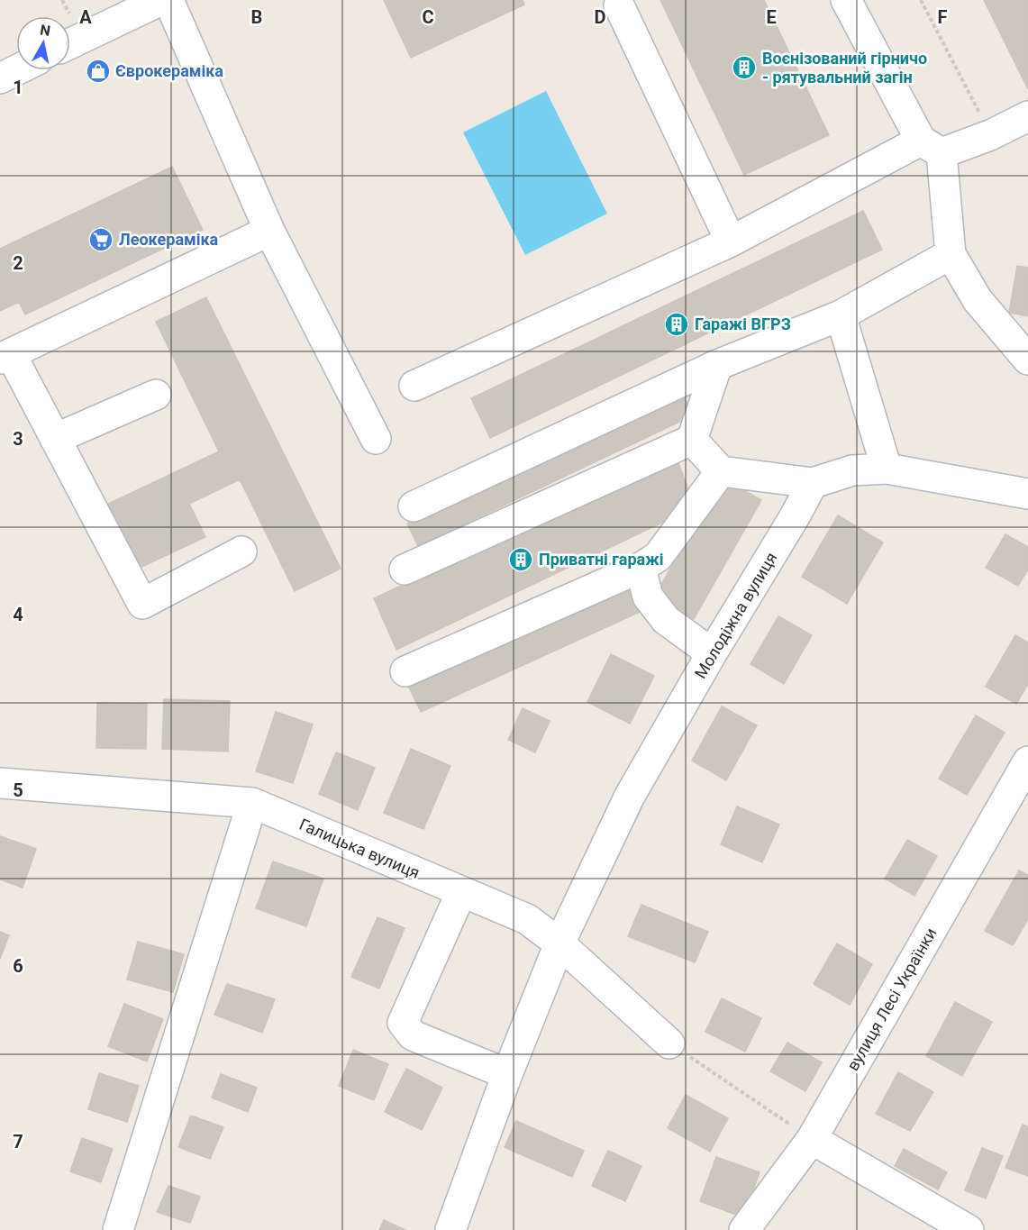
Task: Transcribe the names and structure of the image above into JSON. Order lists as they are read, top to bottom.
{
  "streets": {
    "street": ["Молодіжна вулиця", "Галицька вулиця", "вулиця Лесі Українки"]
  },
  "crossings": [
    ["Молодіжна вулиця", "Галицька вулиця"]
  ],
  "places": {
    "building": ["Воєнізований гірничо - рятувальний загін", "Гаражі ВГРЗ", "Приватні гаражі"],
    "shop": ["Єврокераміка"],
    "supermarket": ["Леокераміка"]
  },
  "north": "top",
  "grid": {
    "columns": [
      "A",
      "B",
      "C",
      "D",
      "E",
      "F"
    ],
    "rows": [
      "1",
      "2",
      "3",
      "4",
      "5",
      "6",
      "7"
    ]
  }
}
